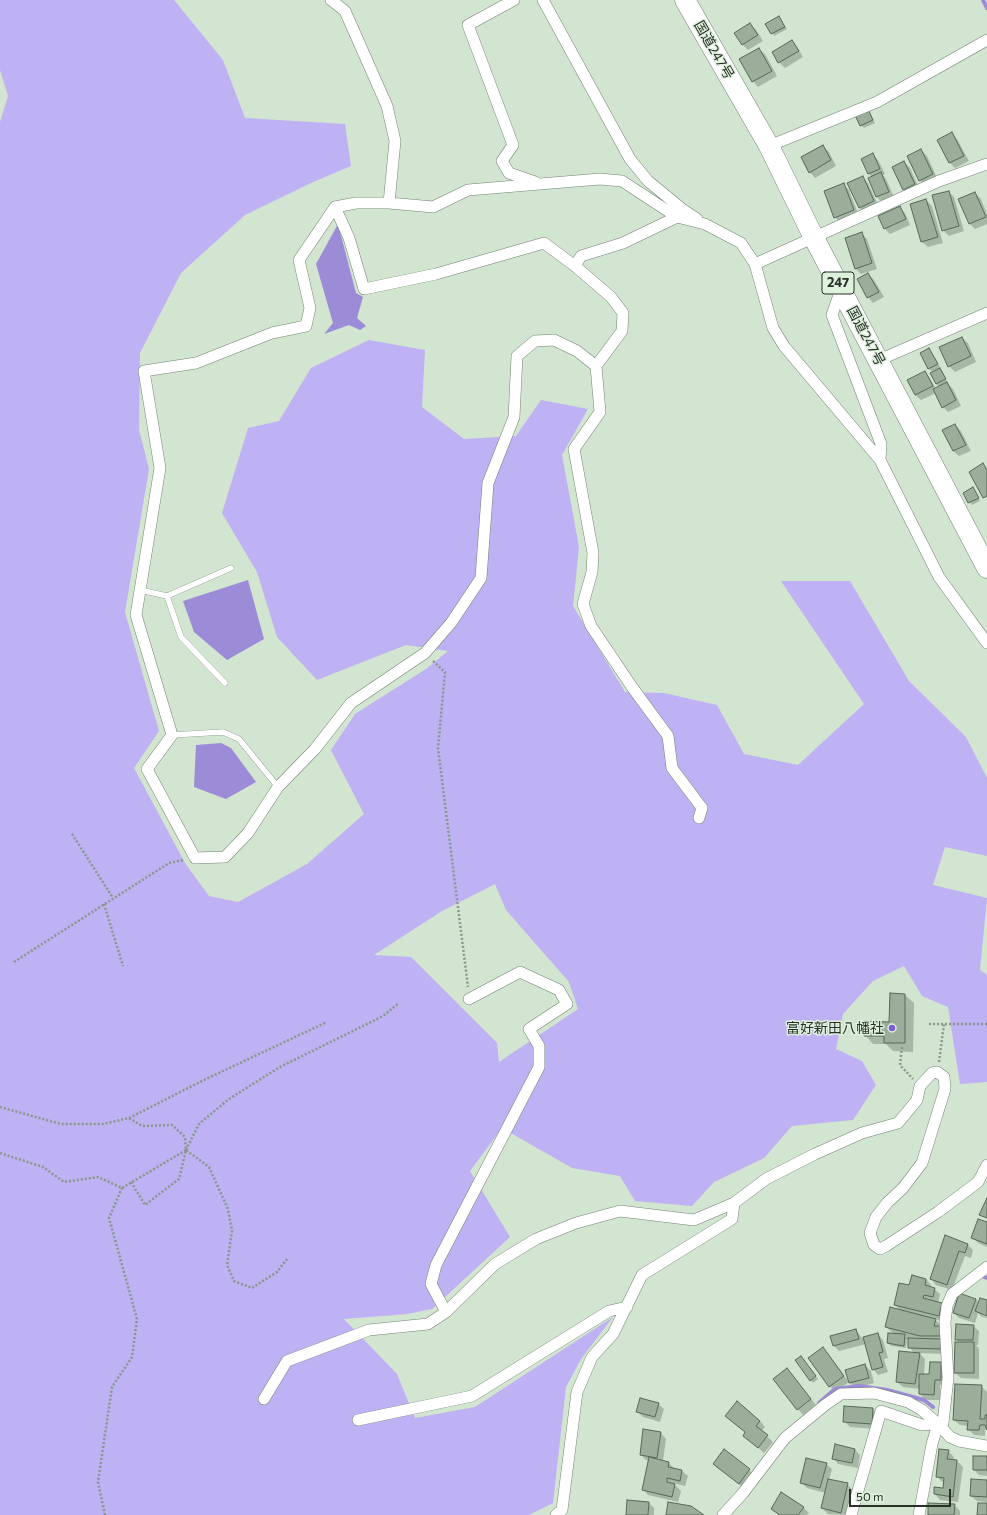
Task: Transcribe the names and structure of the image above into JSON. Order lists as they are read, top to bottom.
{
  "streets": {
    "highway": ["国道247号", "247"]
  },
  "places": ["富好新田八幡社"],
  "scale_bar": "50 m"
}
